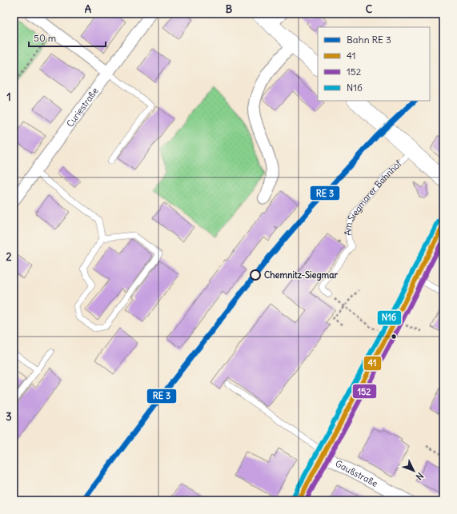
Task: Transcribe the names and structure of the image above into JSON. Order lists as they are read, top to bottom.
{
  "streets": {
    "street": ["Curiestraße", "Gaußstraße"],
    "lane": ["Am Siegmarer Bahnhof"]
  },
  "places": ["Chemnitz-Siegmar"],
  "lines": ["transit line N16", "transit line 41", "transit line 152"],
  "legend": [
    "Bahn RE 3",
    "41",
    "152",
    "N16"
  ],
  "scale_bar": "50 m",
  "north": "bottom right",
  "grid": {
    "columns": ["A", "B", "C"],
    "rows": ["1", "2", "3"]
  }
}
